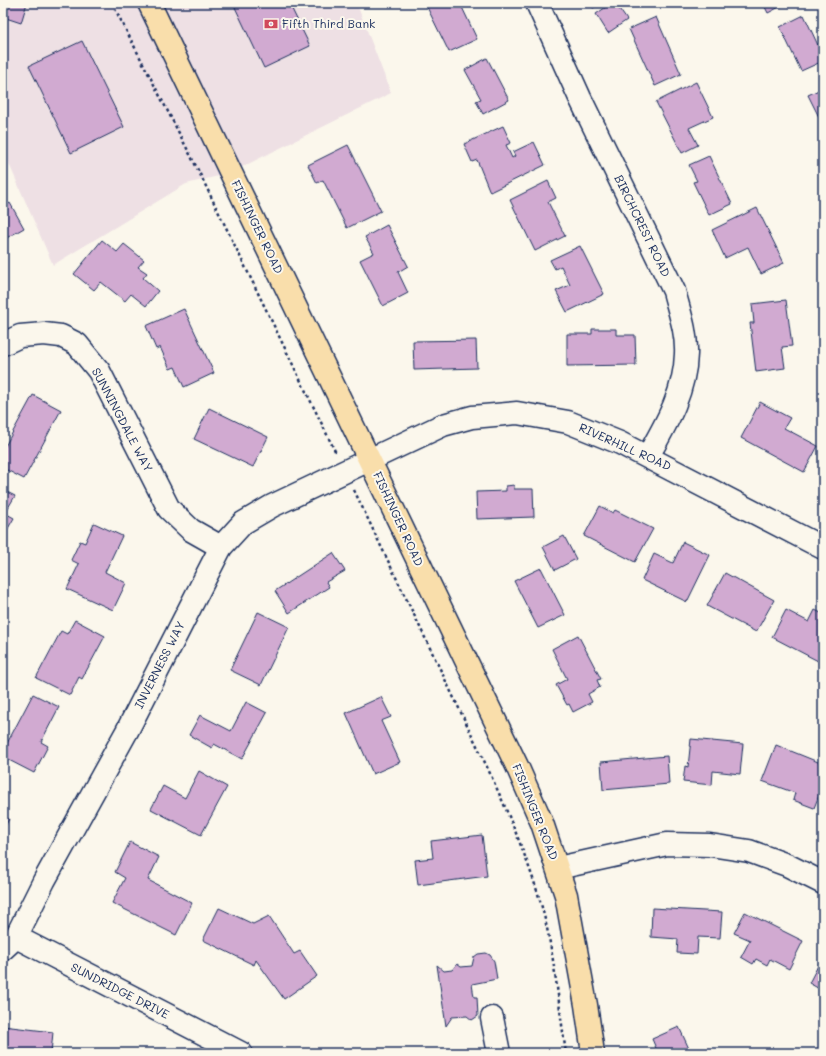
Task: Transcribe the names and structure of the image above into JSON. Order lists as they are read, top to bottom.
{
  "streets": {
    "main road": ["FISHINGER ROAD"],
    "street": [
      "BIRCHCREST ROAD",
      "SUNNINGDALE WAY",
      "RIVERHILL ROAD",
      "INVERNESS WAY",
      "SUNDRIDGE DRIVE"
    ]
  },
  "crossings": [
    ["BIRCHCREST ROAD", "RIVERHILL ROAD"],
    ["FISHINGER ROAD", "RIVERHILL ROAD"],
    ["FISHINGER ROAD", "INVERNESS WAY"],
    ["SUNNINGDALE WAY", "INVERNESS WAY"],
    ["RIVERHILL ROAD", "INVERNESS WAY"],
    ["INVERNESS WAY", "SUNDRIDGE DRIVE"]
  ],
  "places": {
    "bank": ["Fifth Third Bank"]
  }
}
